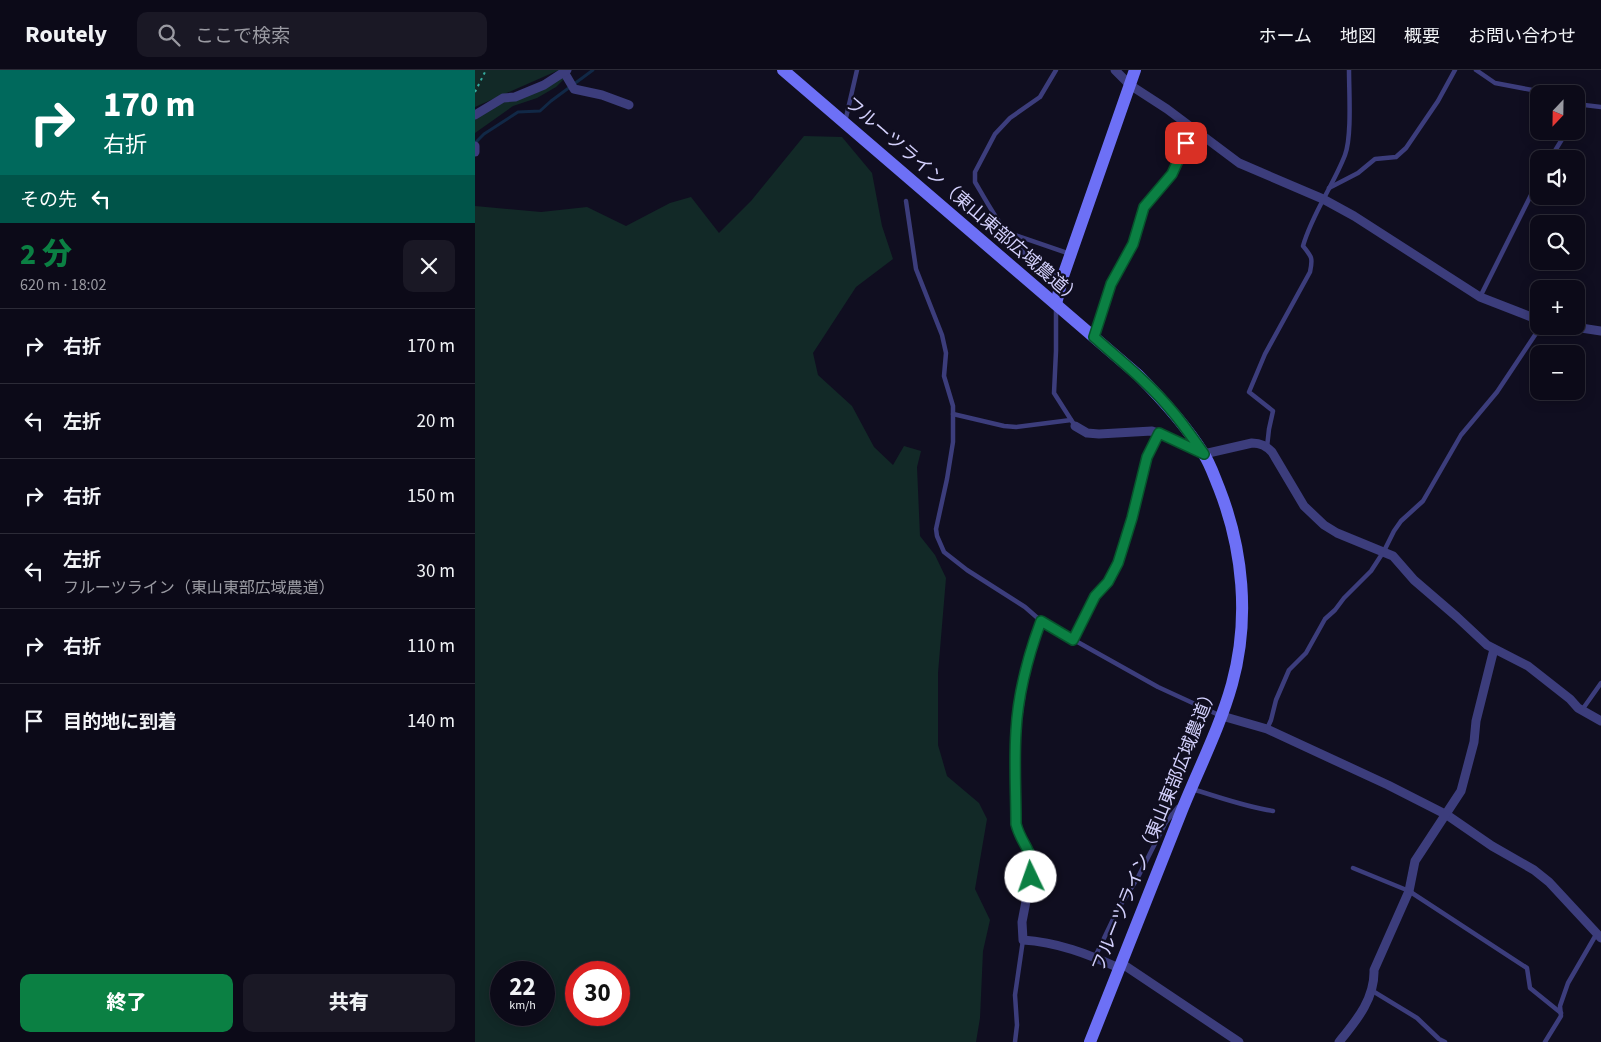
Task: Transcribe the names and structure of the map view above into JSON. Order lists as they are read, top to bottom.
{
  "streets": {
    "street": ["フルーツライン（東山東部広域農道）"]
  },
  "north": "bottom",
  "page": {
    "header": "Routely",
    "search": "ここで検索",
    "nav": [
      "ホーム",
      "地図",
      "概要",
      "お問い合わせ"
    ],
    "turn": ["170 m", "右折"],
    "map_buttons": ["+", "−"],
    "then": "その先",
    "heading": ["2 分", "620 m · 18:02"],
    "list": [
      {
        "name": "右折",
        "value": "170 m"
      },
      {
        "name": "左折",
        "value": "20 m"
      },
      {
        "name": "右折",
        "value": "150 m"
      },
      {
        "name": "左折",
        "note": "フルーツライン（東山東部広域農道）",
        "value": "30 m"
      },
      {
        "name": "右折",
        "value": "110 m"
      },
      {
        "name": "目的地に到着",
        "value": "140 m"
      }
    ],
    "speed": "22 km/h",
    "limit": "30",
    "buttons": ["終了", "共有"]
  }
}
